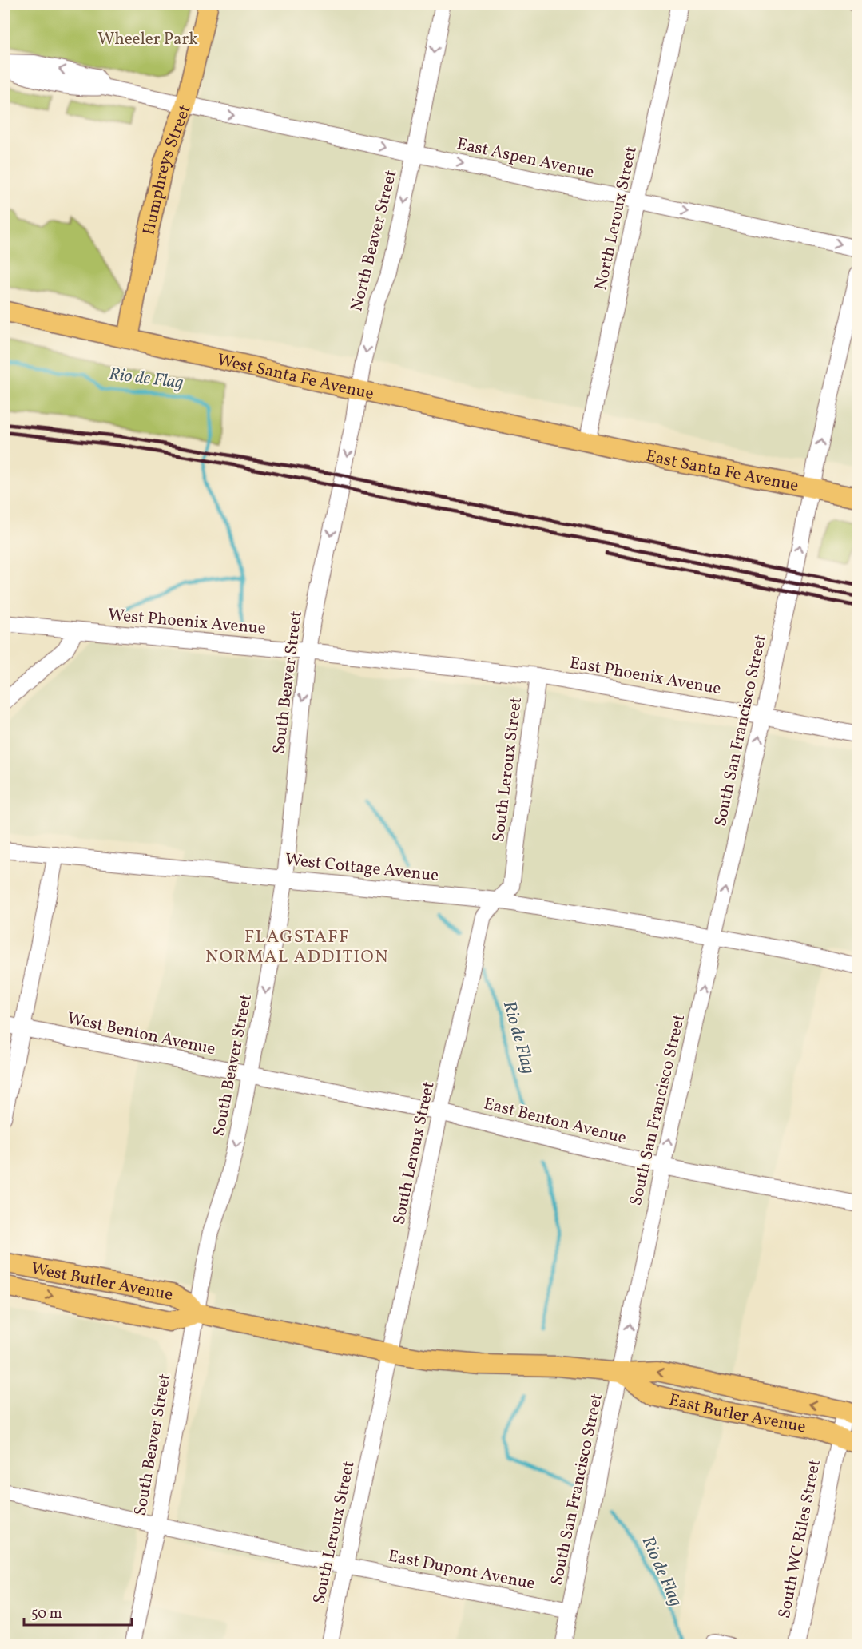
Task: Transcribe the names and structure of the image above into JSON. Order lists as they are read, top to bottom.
{
  "streets": {
    "main road": [
      "Humphreys Street",
      "West Santa Fe Avenue",
      "East Santa Fe Avenue",
      "West Butler Avenue",
      "East Butler Avenue"
    ],
    "street": [
      "East Aspen Avenue",
      "North Leroux Street",
      "North Beaver Street",
      "West Phoenix Avenue",
      "East Phoenix Avenue",
      "South Beaver Street",
      "South San Francisco Street",
      "South Leroux Street",
      "West Cottage Avenue",
      "West Benton Avenue",
      "East Benton Avenue",
      "South WC Riles Street",
      "East Dupont Avenue"
    ]
  },
  "crossings": [
    ["East Aspen Avenue", "Humphreys Street"],
    ["East Aspen Avenue", "North Leroux Street"],
    ["East Aspen Avenue", "North Beaver Street"],
    ["Humphreys Street", "West Santa Fe Avenue"],
    ["North Leroux Street", "West Santa Fe Avenue"],
    ["North Leroux Street", "East Santa Fe Avenue"],
    ["North Beaver Street", "West Santa Fe Avenue"],
    ["North Beaver Street", "South Beaver Street"],
    ["West Santa Fe Avenue", "East Santa Fe Avenue"],
    ["East Santa Fe Avenue", "South San Francisco Street"],
    ["West Phoenix Avenue", "East Phoenix Avenue"],
    ["West Phoenix Avenue", "South Beaver Street"],
    ["West Phoenix Avenue", "South Leroux Street"],
    ["East Phoenix Avenue", "South San Francisco Street"],
    ["East Phoenix Avenue", "South Leroux Street"],
    ["South Beaver Street", "West Cottage Avenue"],
    ["South Beaver Street", "West Benton Avenue"],
    ["South Beaver Street", "West Butler Avenue"],
    ["South Beaver Street", "East Dupont Avenue"],
    ["South San Francisco Street", "West Cottage Avenue"],
    ["South San Francisco Street", "East Benton Avenue"],
    ["South San Francisco Street", "East Butler Avenue"],
    ["South San Francisco Street", "East Dupont Avenue"],
    ["South Leroux Street", "West Cottage Avenue"],
    ["South Leroux Street", "West Benton Avenue"],
    ["South Leroux Street", "East Benton Avenue"],
    ["South Leroux Street", "West Butler Avenue"],
    ["South Leroux Street", "East Butler Avenue"],
    ["South Leroux Street", "East Dupont Avenue"],
    ["West Benton Avenue", "East Benton Avenue"],
    ["West Butler Avenue", "East Butler Avenue"],
    ["East Butler Avenue", "South WC Riles Street"]
  ],
  "one_way": [
    "East Aspen Avenue",
    "North Beaver Street",
    "South Beaver Street",
    "South San Francisco Street"
  ],
  "districts": ["FLAGSTAFF NORMAL ADDITION"],
  "water": ["Rio de Flag"],
  "parks": ["Wheeler Park"],
  "scale_bar": "50 m"
}
